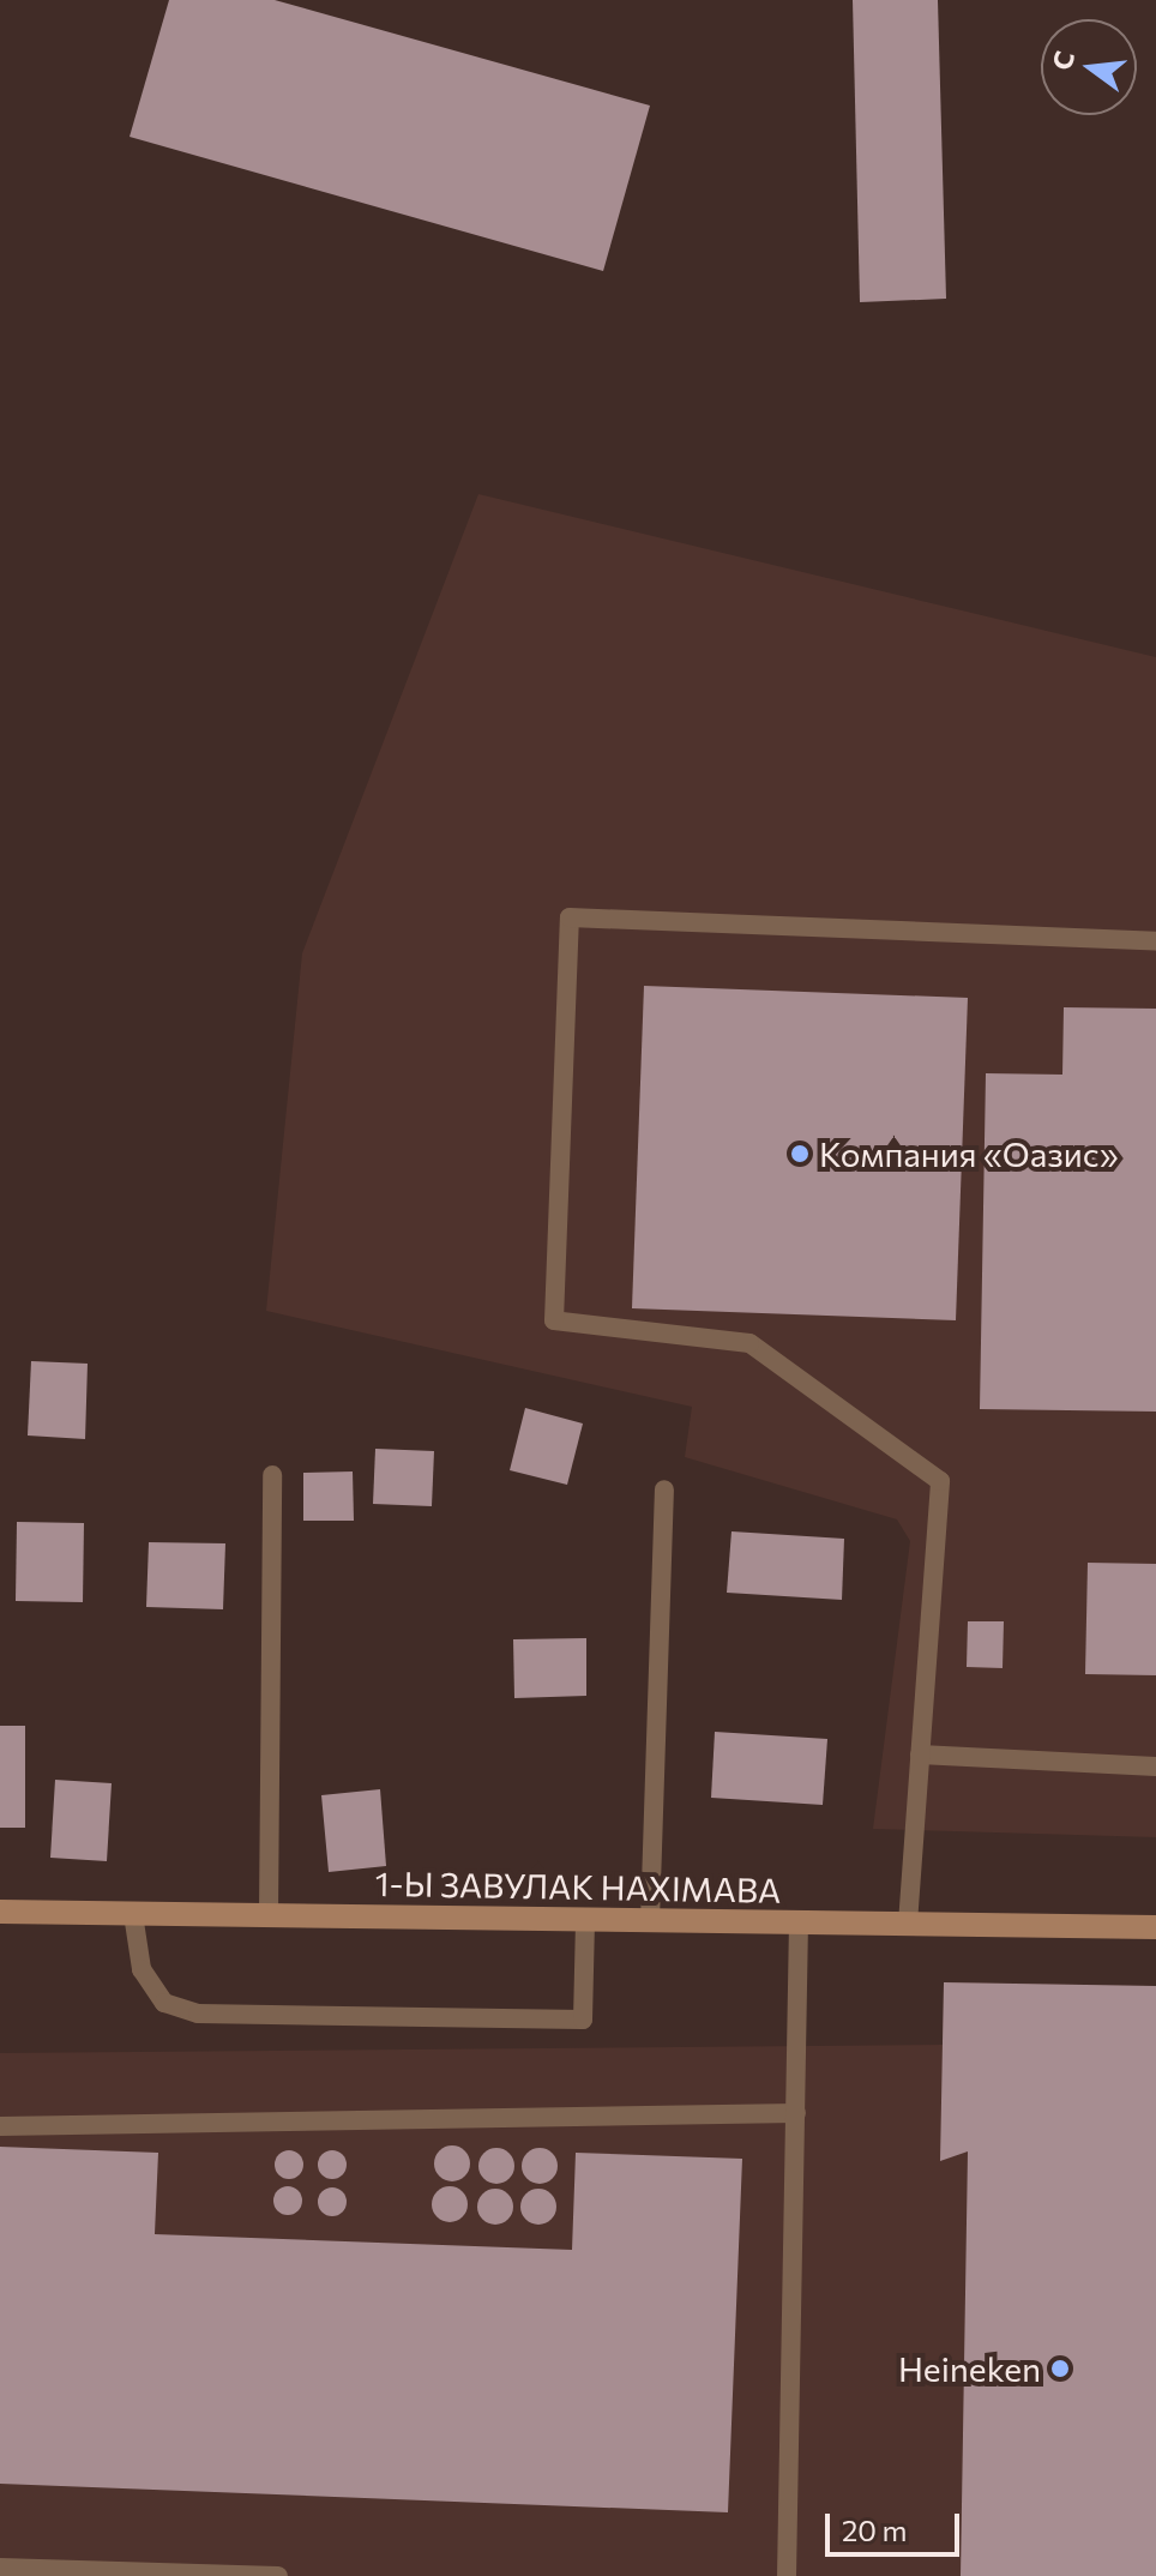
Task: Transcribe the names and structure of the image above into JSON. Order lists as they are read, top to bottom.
{
  "streets": {
    "street": ["1-Ы ЗАВУЛАК НАХІМАВА"]
  },
  "places": ["Компания «Оазис»", "Heineken"],
  "scale_bar": "20 m",
  "north": "left"
}
